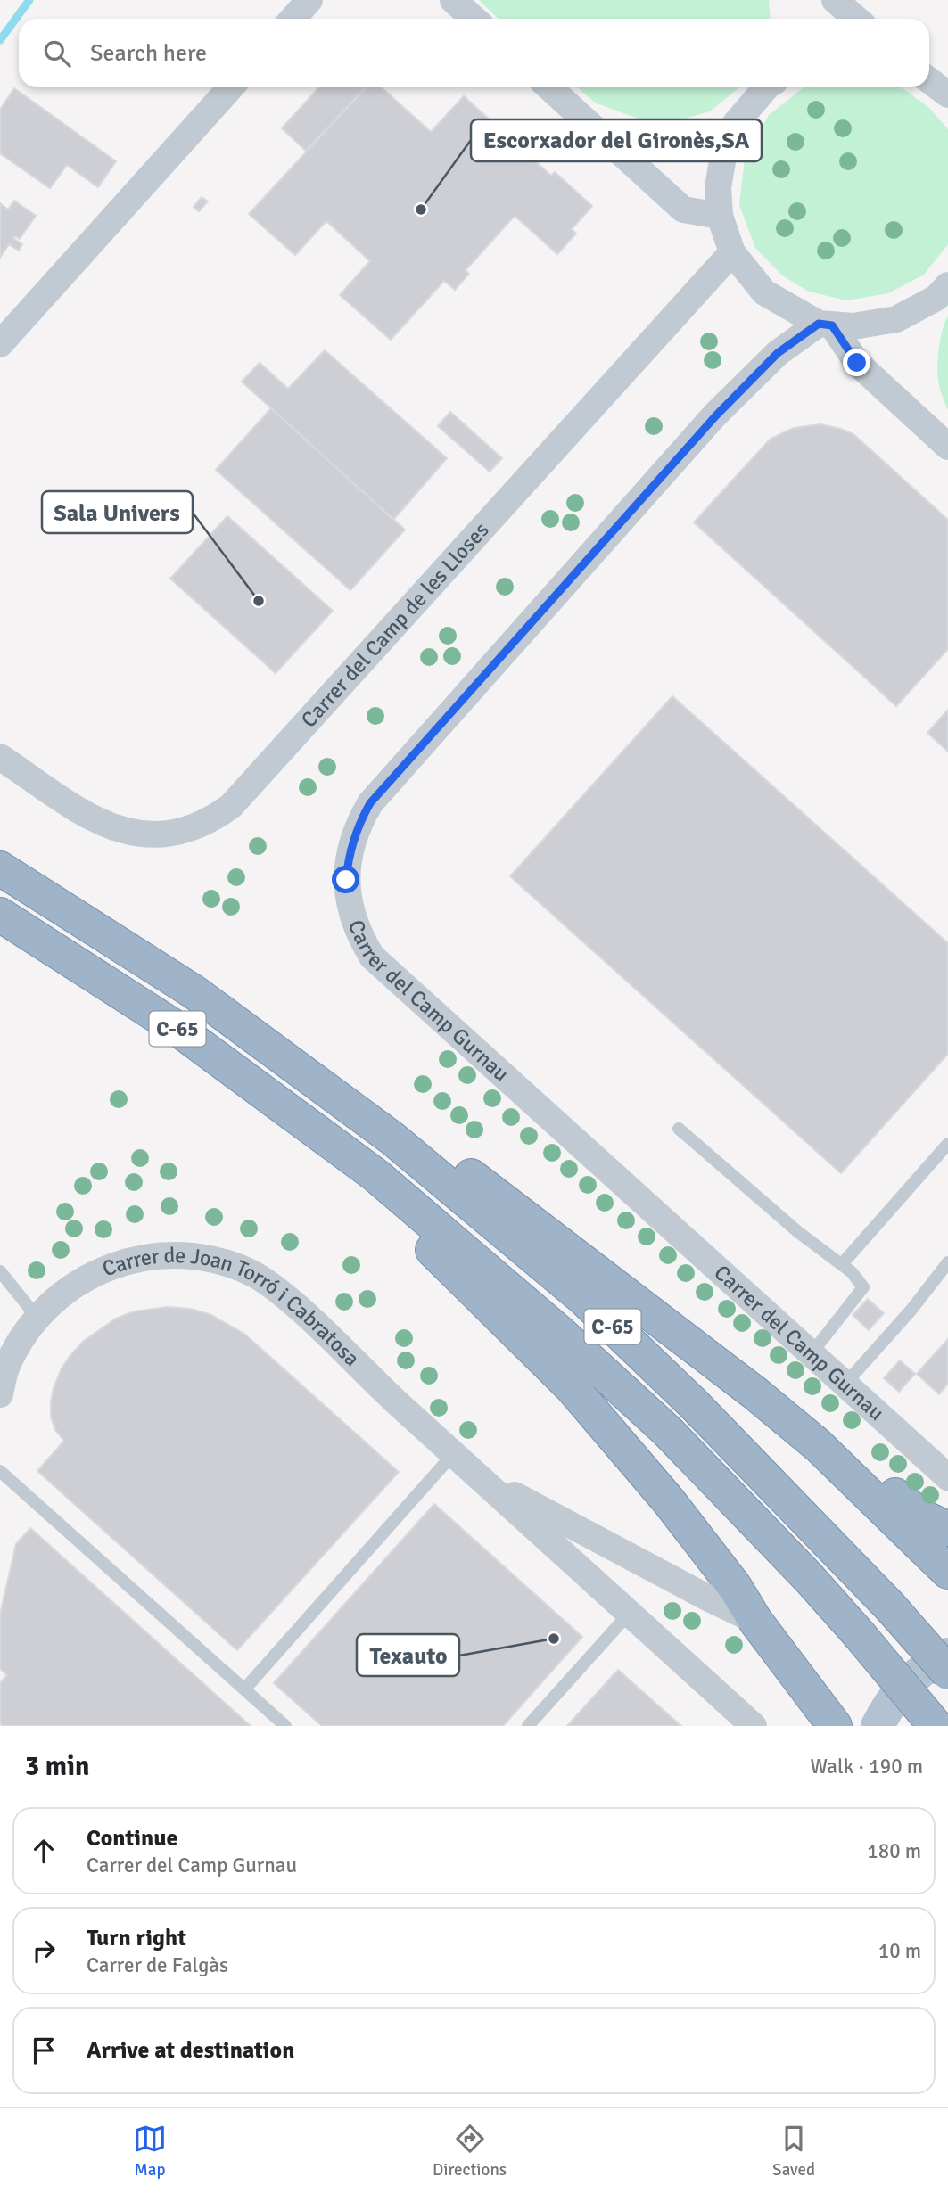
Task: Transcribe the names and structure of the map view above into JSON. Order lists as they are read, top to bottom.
{
  "streets": {
    "highway": ["C-65"],
    "street": ["Carrer del Camp de les Lloses", "Carrer del Camp Gurnau", "Carrer de Joan Torró i Cabratosa"]
  },
  "places": ["Escorxador del Gironès,SA", "Sala Univers", "Texauto"],
  "page": {
    "search": "Search here",
    "heading": ["3 min", "Walk · 190 m"],
    "list": [
      ["Continue", "Carrer del Camp Gurnau", "180 m"],
      ["Turn right", "Carrer de Falgàs", "10 m"],
      "Arrive at destination"
    ],
    "nav": ["Map", "Directions", "Saved"]
  }
}
